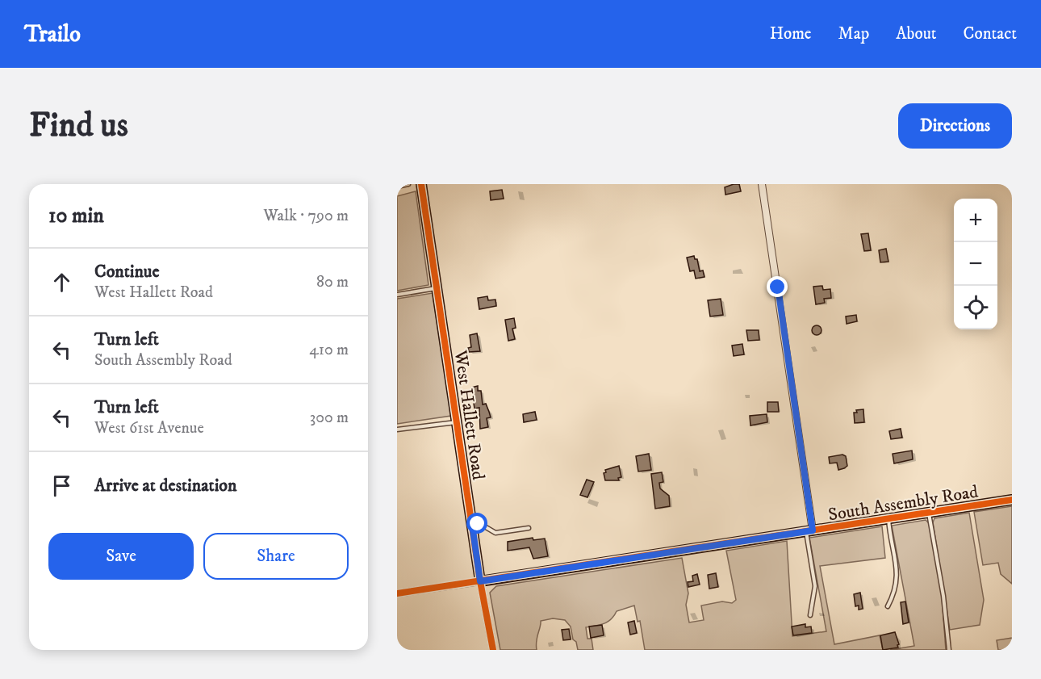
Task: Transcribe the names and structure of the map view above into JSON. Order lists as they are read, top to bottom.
{
  "streets": {
    "street": ["West Hallett Road", "South Assembly Road"]
  },
  "crossings": [
    ["West Hallett Road", "South Assembly Road"]
  ],
  "page": {
    "header": "Trailo",
    "nav": [
      "Home",
      "Map",
      "About",
      "Contact"
    ],
    "buttons": [
      "Directions",
      ["Save", "Share"]
    ],
    "title": "Find us",
    "heading": ["10 min", "Walk · 790 m"],
    "map_buttons": ["+", "−"],
    "list": [
      ["Continue", "West Hallett Road", "80 m"],
      ["Turn left", "South Assembly Road", "410 m"],
      ["Turn left", "West 61st Avenue", "300 m"],
      "Arrive at destination"
    ]
  }
}
